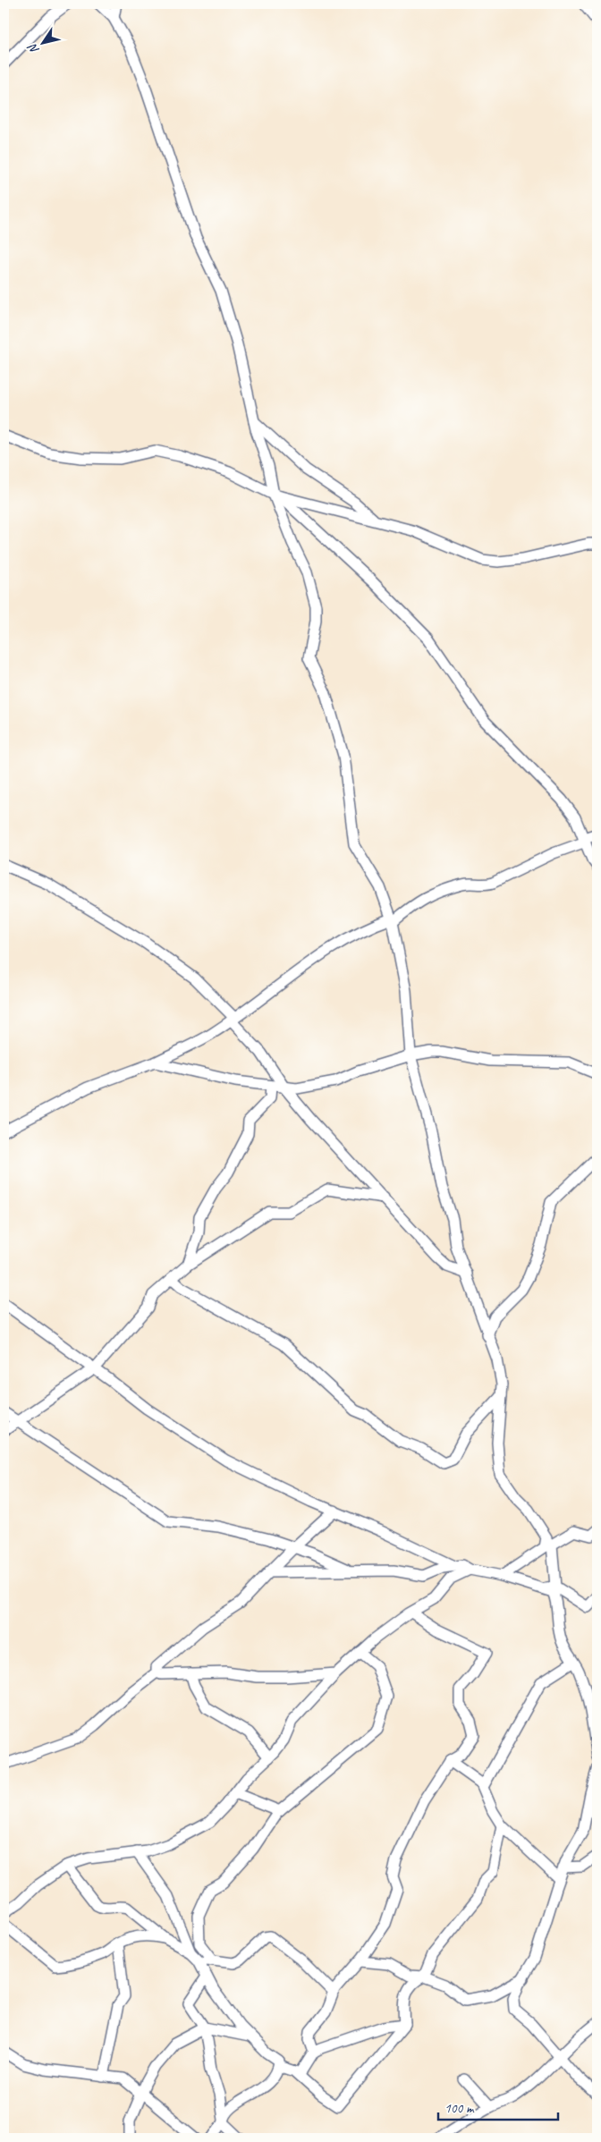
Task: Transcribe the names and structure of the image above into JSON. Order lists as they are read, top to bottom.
{
  "scale_bar": "100 m",
  "north": "bottom left"
}
